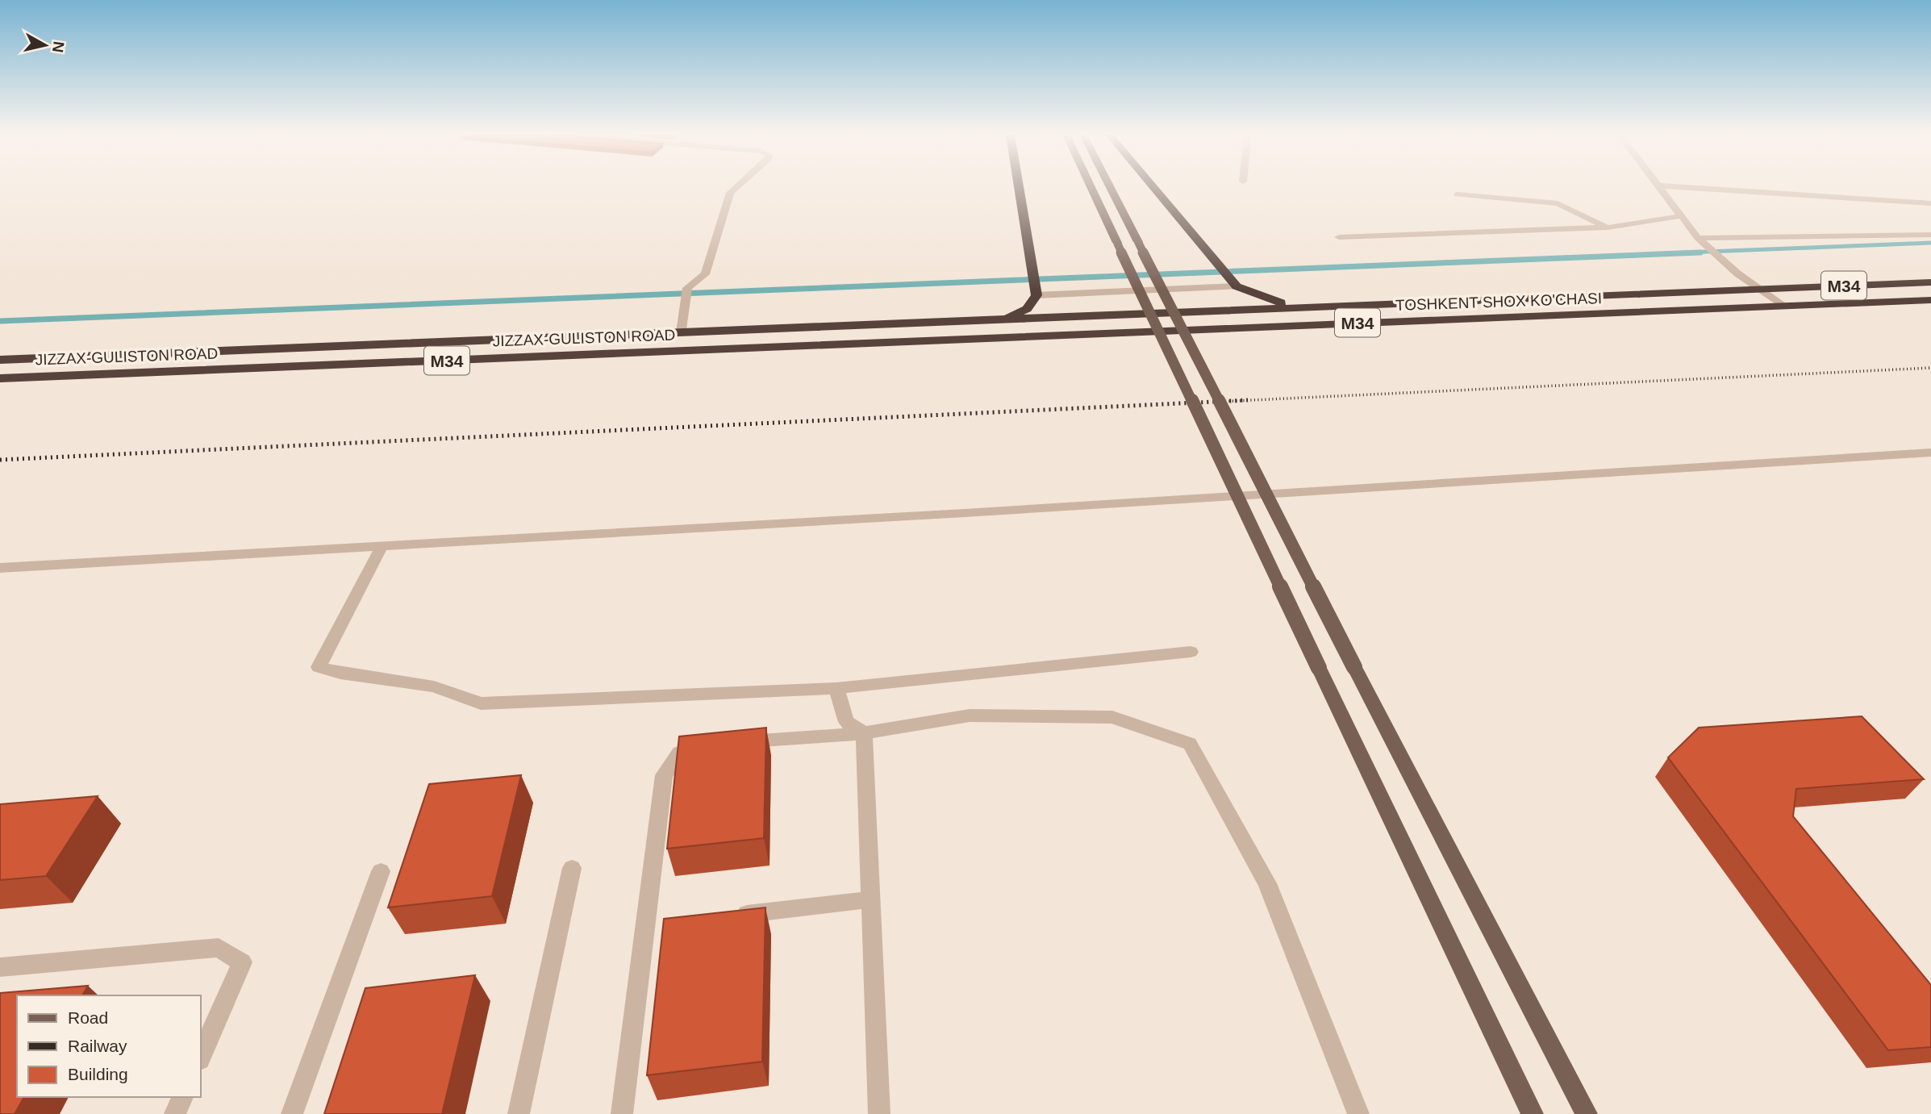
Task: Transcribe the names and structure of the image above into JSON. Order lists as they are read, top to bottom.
{
  "streets": {
    "highway": ["M34", "TOSHKENT SHOX KO'CHASI", "JIZZAX-GULISTON ROAD"]
  },
  "crossings": [
    ["M34", "TOSHKENT SHOX KO'CHASI"],
    ["TOSHKENT SHOX KO'CHASI", "JIZZAX-GULISTON ROAD"]
  ],
  "legend": ["Road", "Railway", "Building"],
  "north": "right"
}
